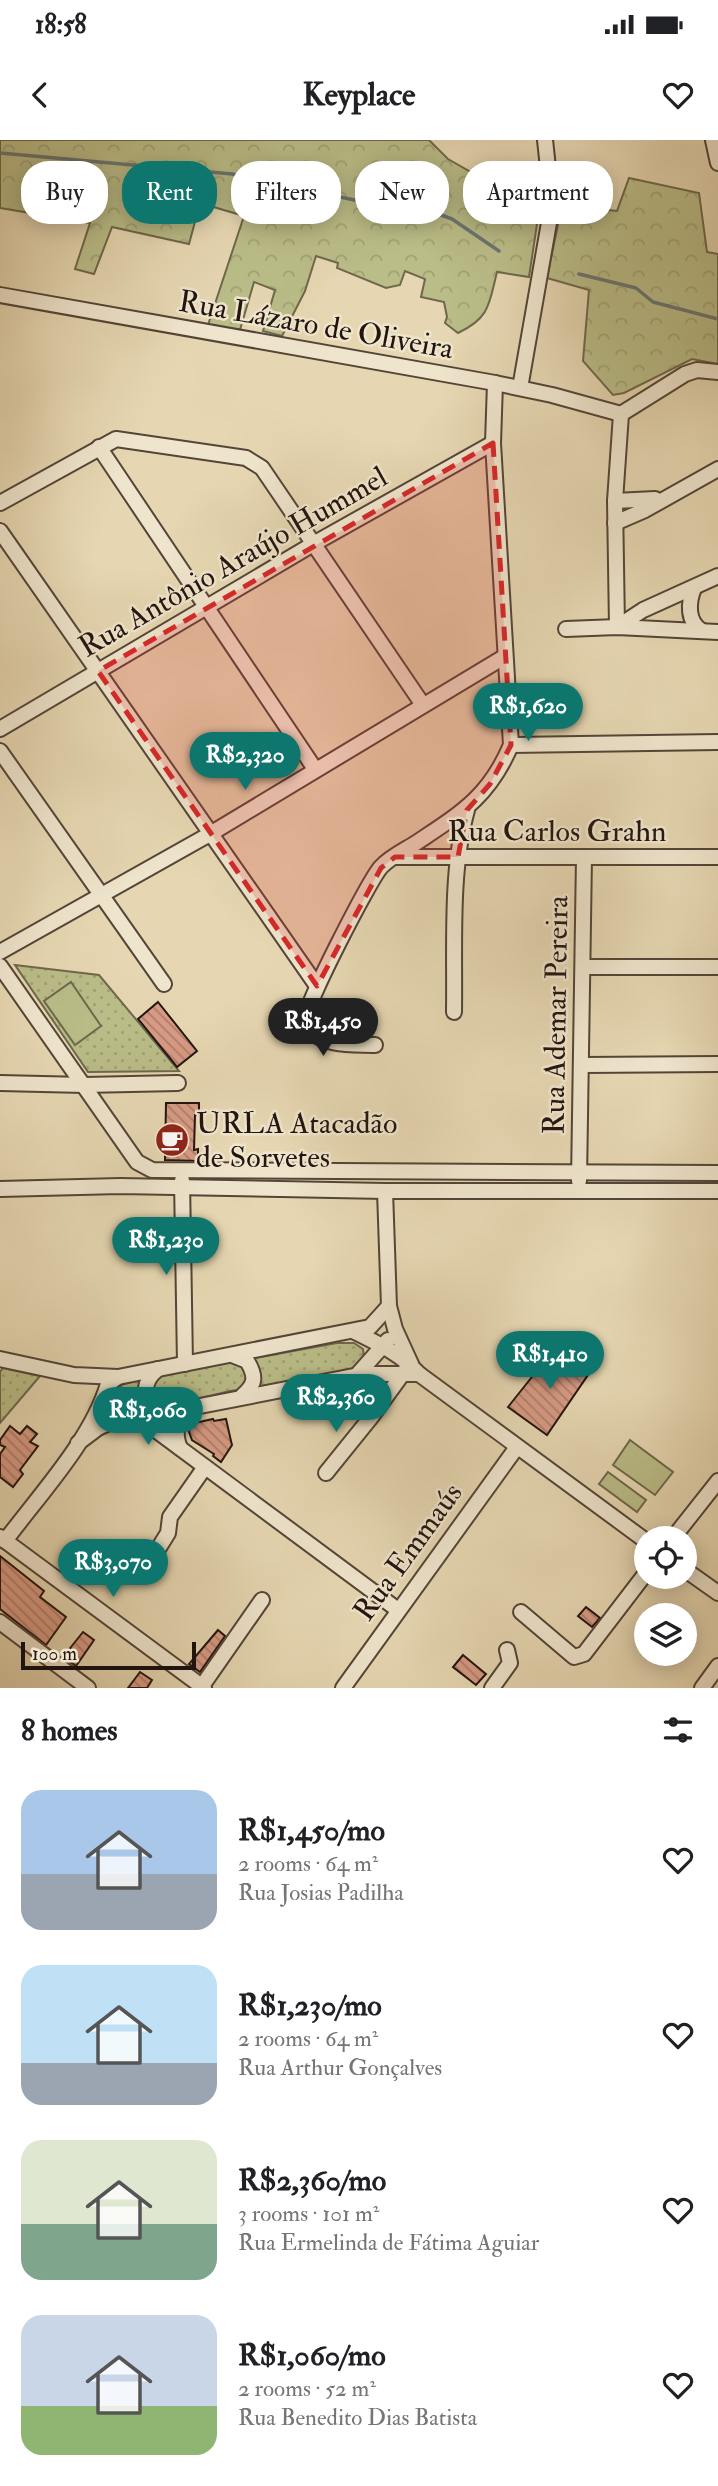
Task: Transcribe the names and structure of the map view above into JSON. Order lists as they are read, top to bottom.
{
  "streets": {
    "street": [
      "Rua Lázaro de Oliveira",
      "Rua Antônio Araújo Hummel",
      "Rua Carlos Grahn",
      "Rua Ademar Pereira",
      "Rua Emmaús"
    ]
  },
  "crossings": [
    ["Rua Carlos Grahn", "Rua Ademar Pereira"]
  ],
  "places": {
    "cafe": ["URLA Atacadão de Sorvetes"]
  },
  "scale_bar": "100 m",
  "page": {
    "status": "18:58",
    "header": "Keyplace",
    "chip": [
      "Buy",
      "Rent",
      "Filters",
      "New",
      "Apartment"
    ],
    "price": [
      "R$1,620",
      "R$2,320",
      "R$1,450",
      "R$1,230",
      "R$1,410",
      "R$2,360",
      "R$1,060",
      "R$3,070"
    ],
    "scale": "100 m",
    "heading": "8 homes",
    "list": [
      {
        "name": "R$1,450/mo",
        "note": "2 rooms · 64 m² · Rua Josias Padilha"
      },
      {
        "name": "R$1,230/mo",
        "note": "2 rooms · 64 m² · Rua Arthur Gonçalves"
      },
      {
        "name": "R$2,360/mo",
        "note": "3 rooms · 101 m² · Rua Ermelinda de Fátima Aguiar"
      },
      {
        "name": "R$1,060/mo",
        "note": "2 rooms · 52 m² · Rua Benedito Dias Batista"
      }
    ]
  }
}
